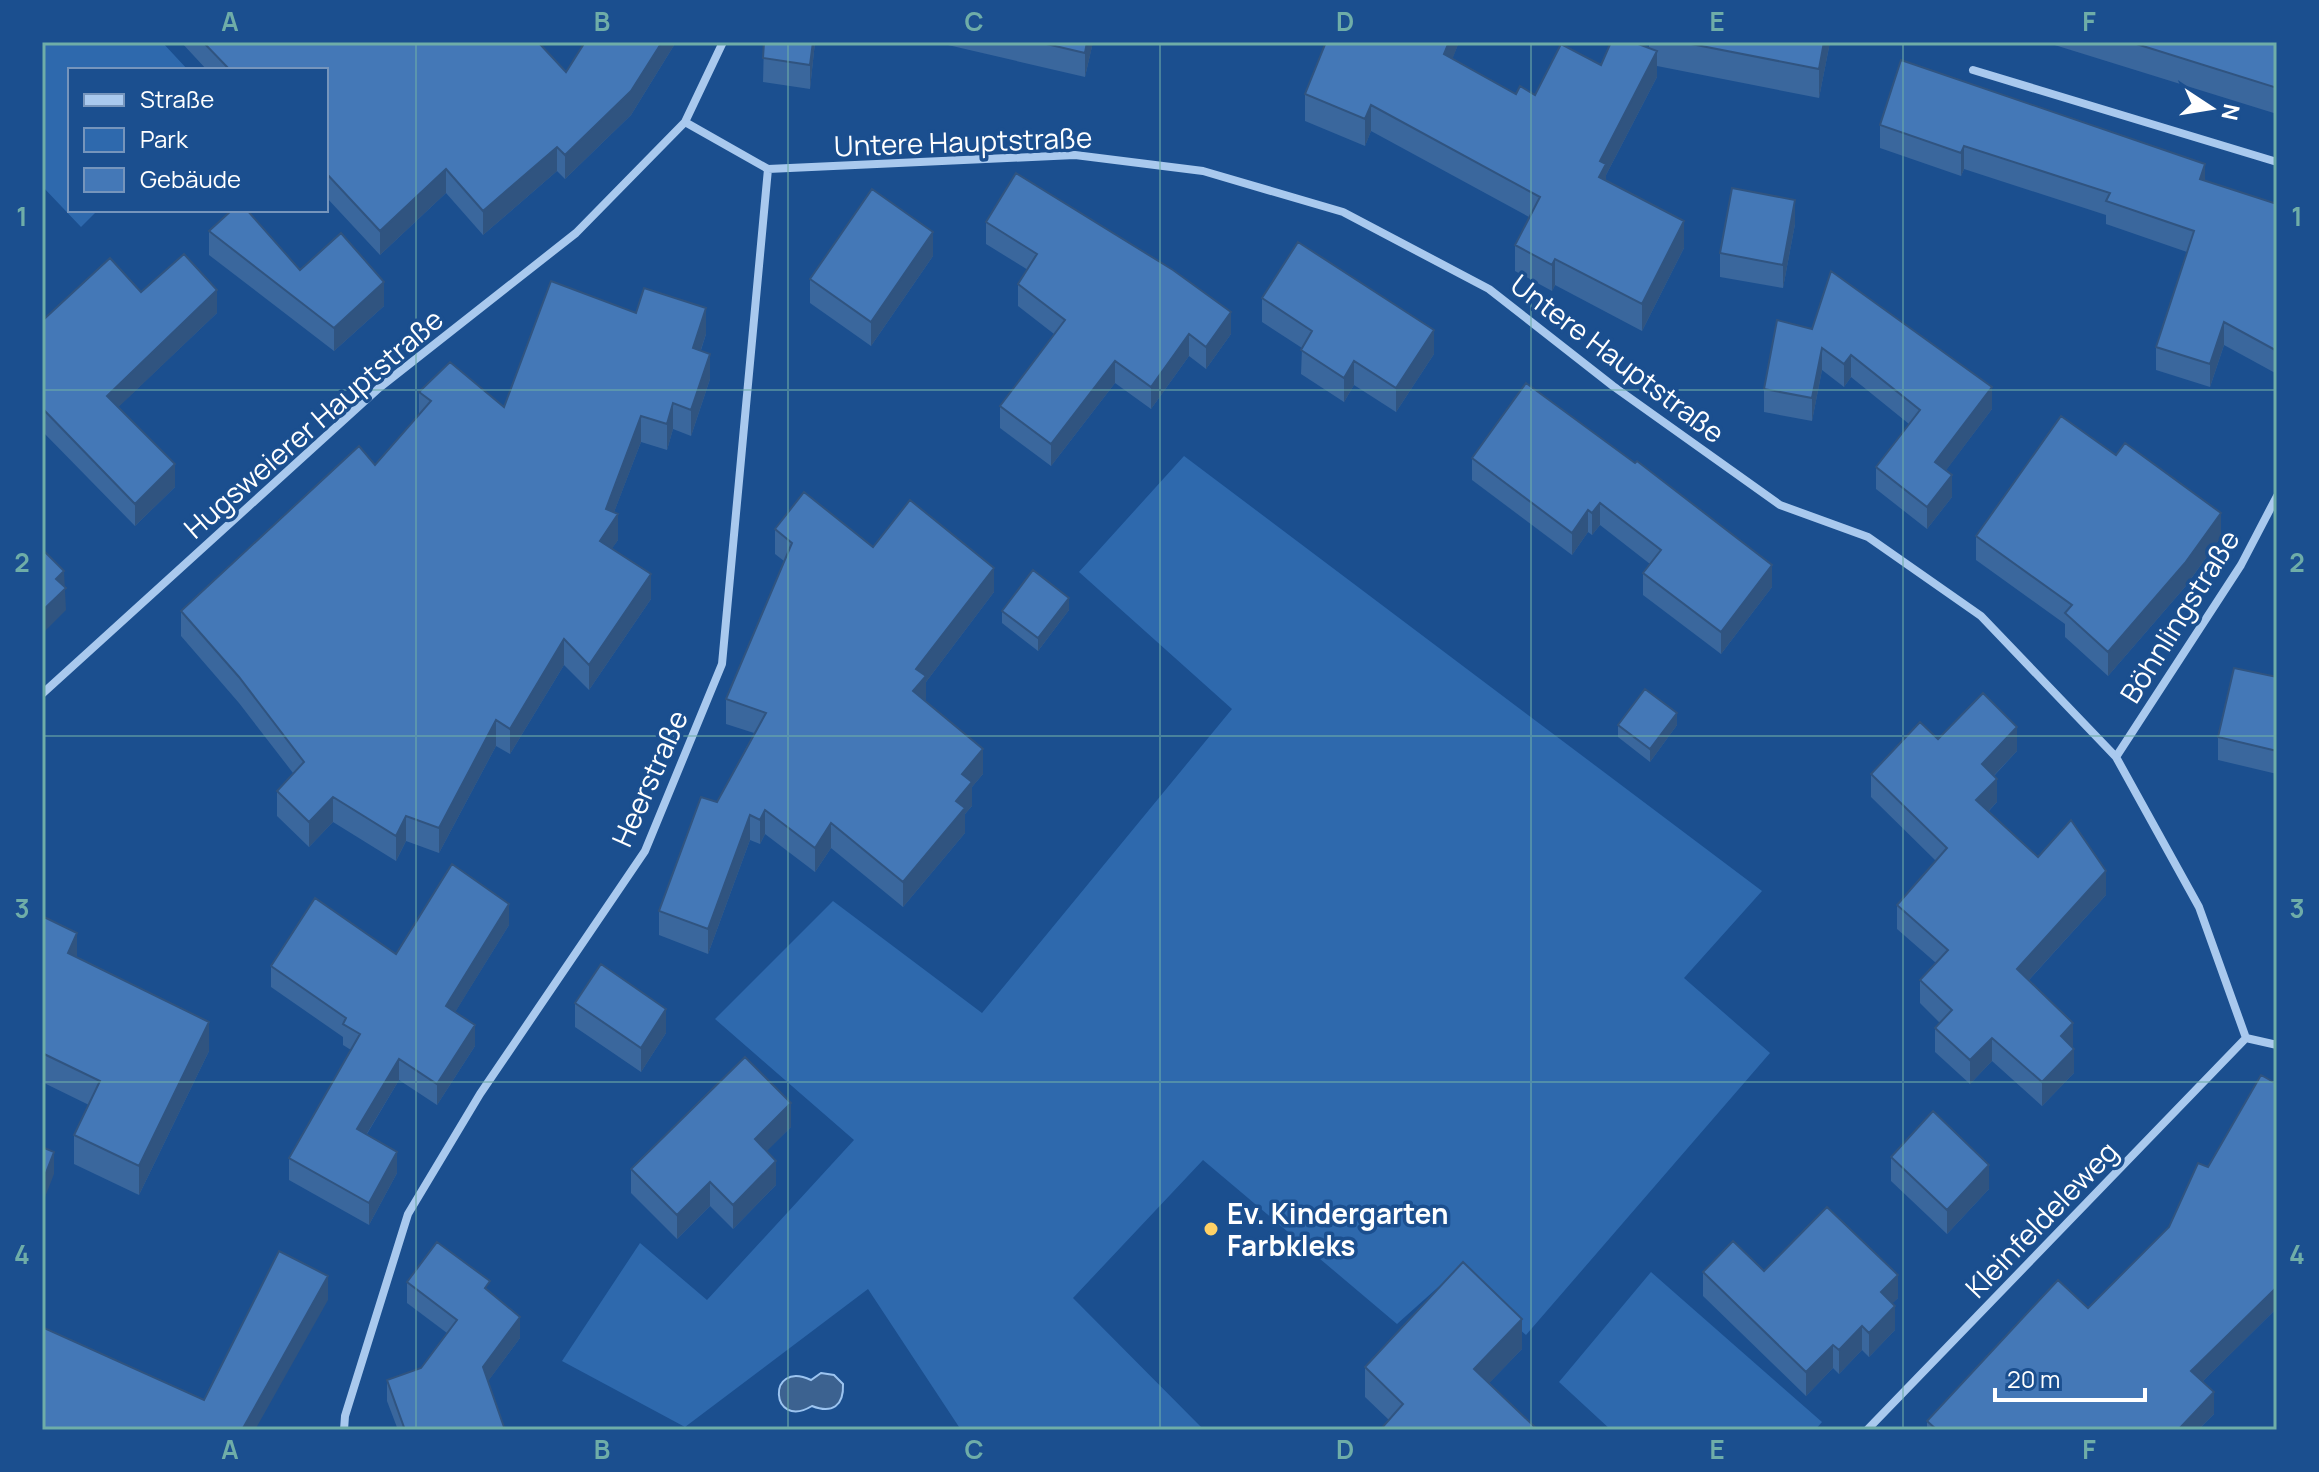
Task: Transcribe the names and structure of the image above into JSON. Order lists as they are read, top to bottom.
{
  "streets": {
    "street": [
      "Untere Hauptstraße",
      "Hugsweierer Hauptstraße",
      "Böhnlingstraße",
      "Heerstraße",
      "Kleinfeldeleweg"
    ]
  },
  "crossings": [
    ["Untere Hauptstraße", "Böhnlingstraße"],
    ["Untere Hauptstraße", "Heerstraße"],
    ["Untere Hauptstraße", "Kleinfeldeleweg"]
  ],
  "places": ["Ev. Kindergarten Farbkleks"],
  "legend": ["Straße", "Park", "Gebäude"],
  "scale_bar": "20 m",
  "north": "right",
  "grid": {
    "columns": [
      "A",
      "B",
      "C",
      "D",
      "E",
      "F"
    ],
    "rows": [
      "1",
      "2",
      "3",
      "4"
    ]
  }
}
